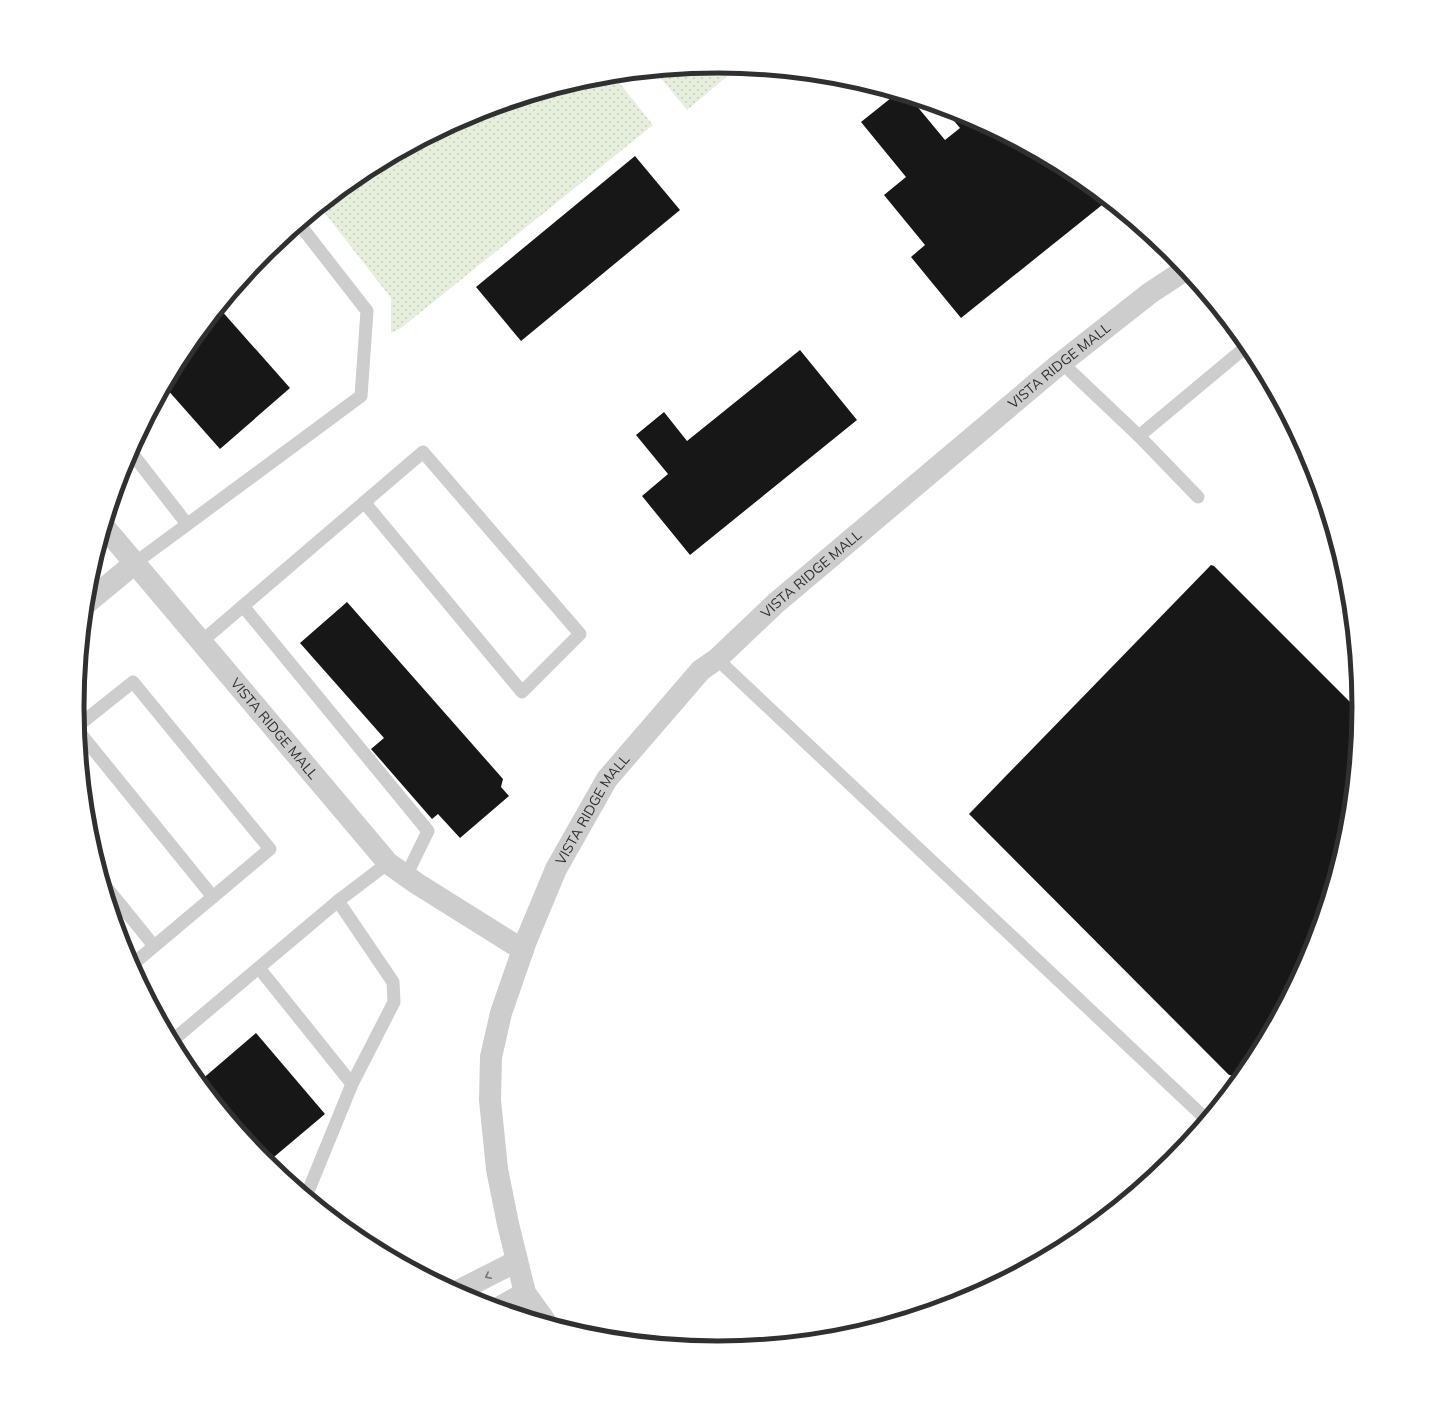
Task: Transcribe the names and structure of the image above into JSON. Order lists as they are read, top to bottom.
{
  "streets": {
    "street": ["VISTA RIDGE MALL"]
  }
}
